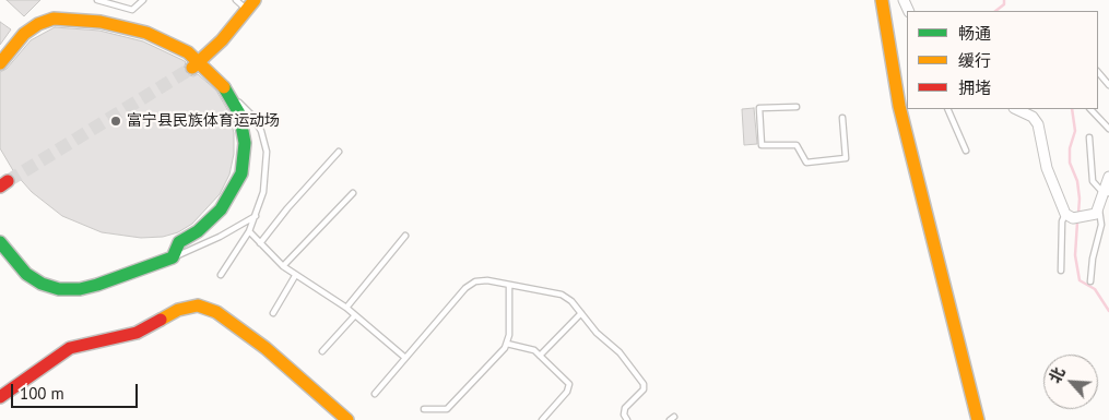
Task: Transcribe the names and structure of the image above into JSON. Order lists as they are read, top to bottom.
{
  "places": ["富宁县民族体育运动场"],
  "legend": ["畅通", "缓行", "拥堵"],
  "scale_bar": "100 m",
  "north": "top left"
}
